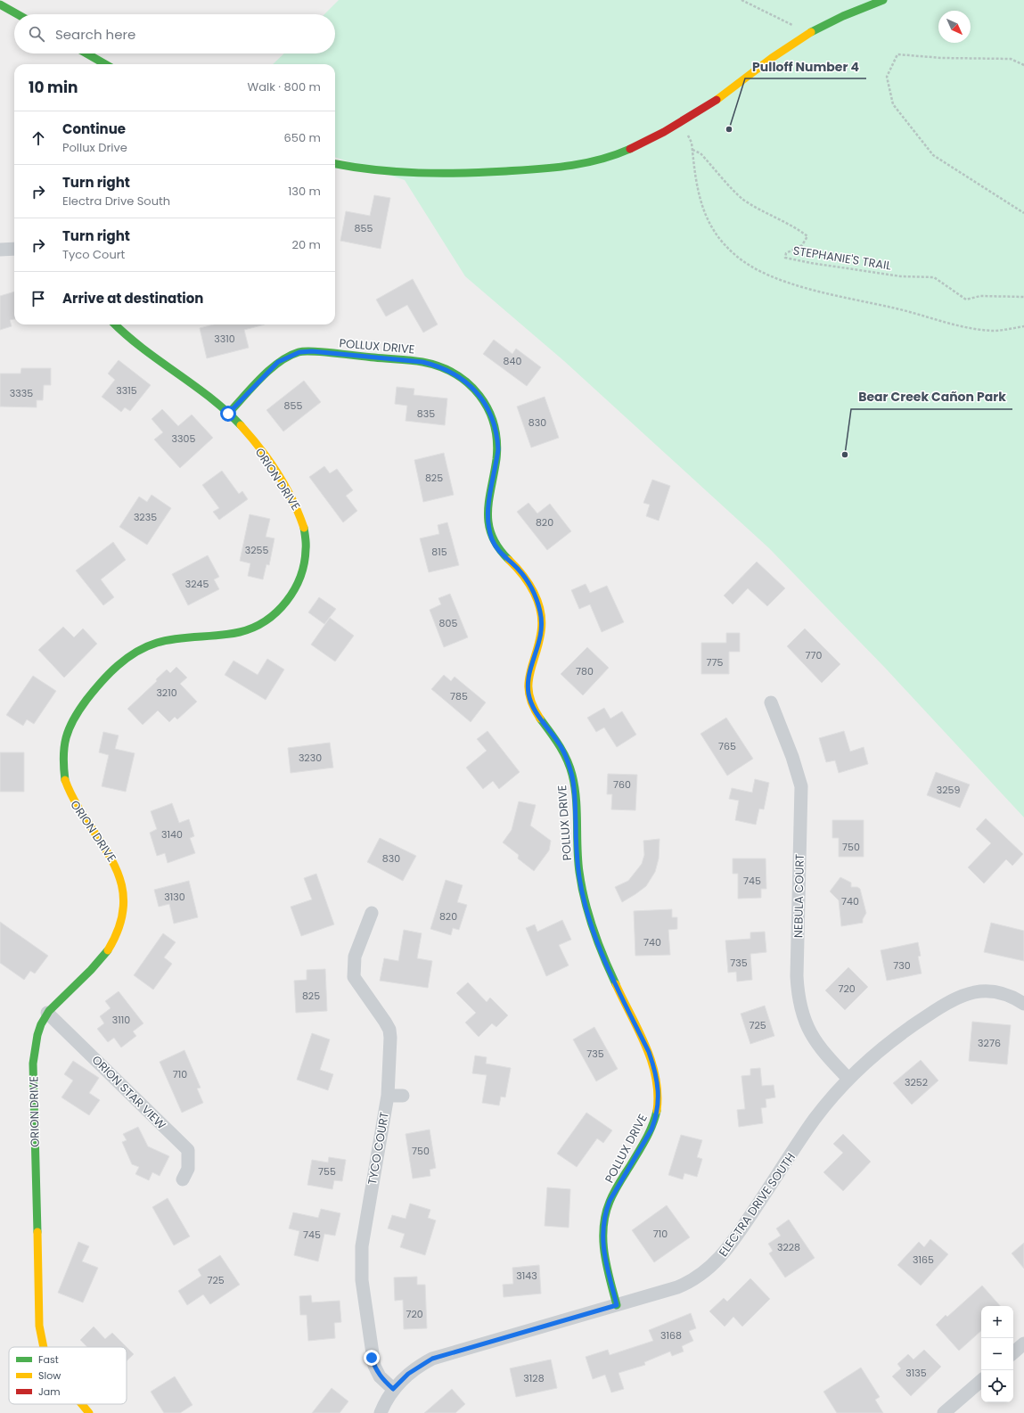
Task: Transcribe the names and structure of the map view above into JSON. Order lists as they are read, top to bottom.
{
  "streets": {
    "street": [
      "POLLUX DRIVE",
      "ORION DRIVE",
      "NEBULA COURT",
      "ORION STAR VIEW",
      "TYCO COURT",
      "ELECTRA DRIVE SOUTH"
    ],
    "path": ["STEPHANIE'S TRAIL"]
  },
  "crossings": [
    ["POLLUX DRIVE", "ORION DRIVE"],
    ["POLLUX DRIVE", "ELECTRA DRIVE SOUTH"],
    ["ORION DRIVE", "ORION STAR VIEW"],
    ["NEBULA COURT", "ELECTRA DRIVE SOUTH"],
    ["TYCO COURT", "ELECTRA DRIVE SOUTH"]
  ],
  "places": ["Pulloff Number 4", "Bear Creek Cañon Park"],
  "house_numbers": [
    "855",
    "3310",
    "840",
    "3315",
    "3335",
    "855",
    "835",
    "830",
    "3305",
    "825",
    "3235",
    "820",
    "3255",
    "815",
    "3245",
    "805",
    "770",
    "775",
    "780",
    "3210",
    "785",
    "765",
    "3230",
    "760",
    "3259",
    "3140",
    "750",
    "830",
    "745",
    "3130",
    "740",
    "820",
    "740",
    "735",
    "730",
    "720",
    "825",
    "3110",
    "725",
    "3276",
    "735",
    "710",
    "3252",
    "750",
    "755",
    "710",
    "745",
    "3228",
    "3165",
    "3143",
    "725",
    "720",
    "3168",
    "3135",
    "3128"
  ],
  "legend": ["Fast", "Slow", "Jam"],
  "north": "bottom right",
  "page": {
    "search": "Search here",
    "heading": ["10 min", "Walk · 800 m"],
    "list": [
      ["Continue", "Pollux Drive", "650 m"],
      ["Turn right", "Electra Drive South", "130 m"],
      ["Turn right", "Tyco Court", "20 m"],
      "Arrive at destination"
    ],
    "map_buttons": ["+", "−"]
  }
}
